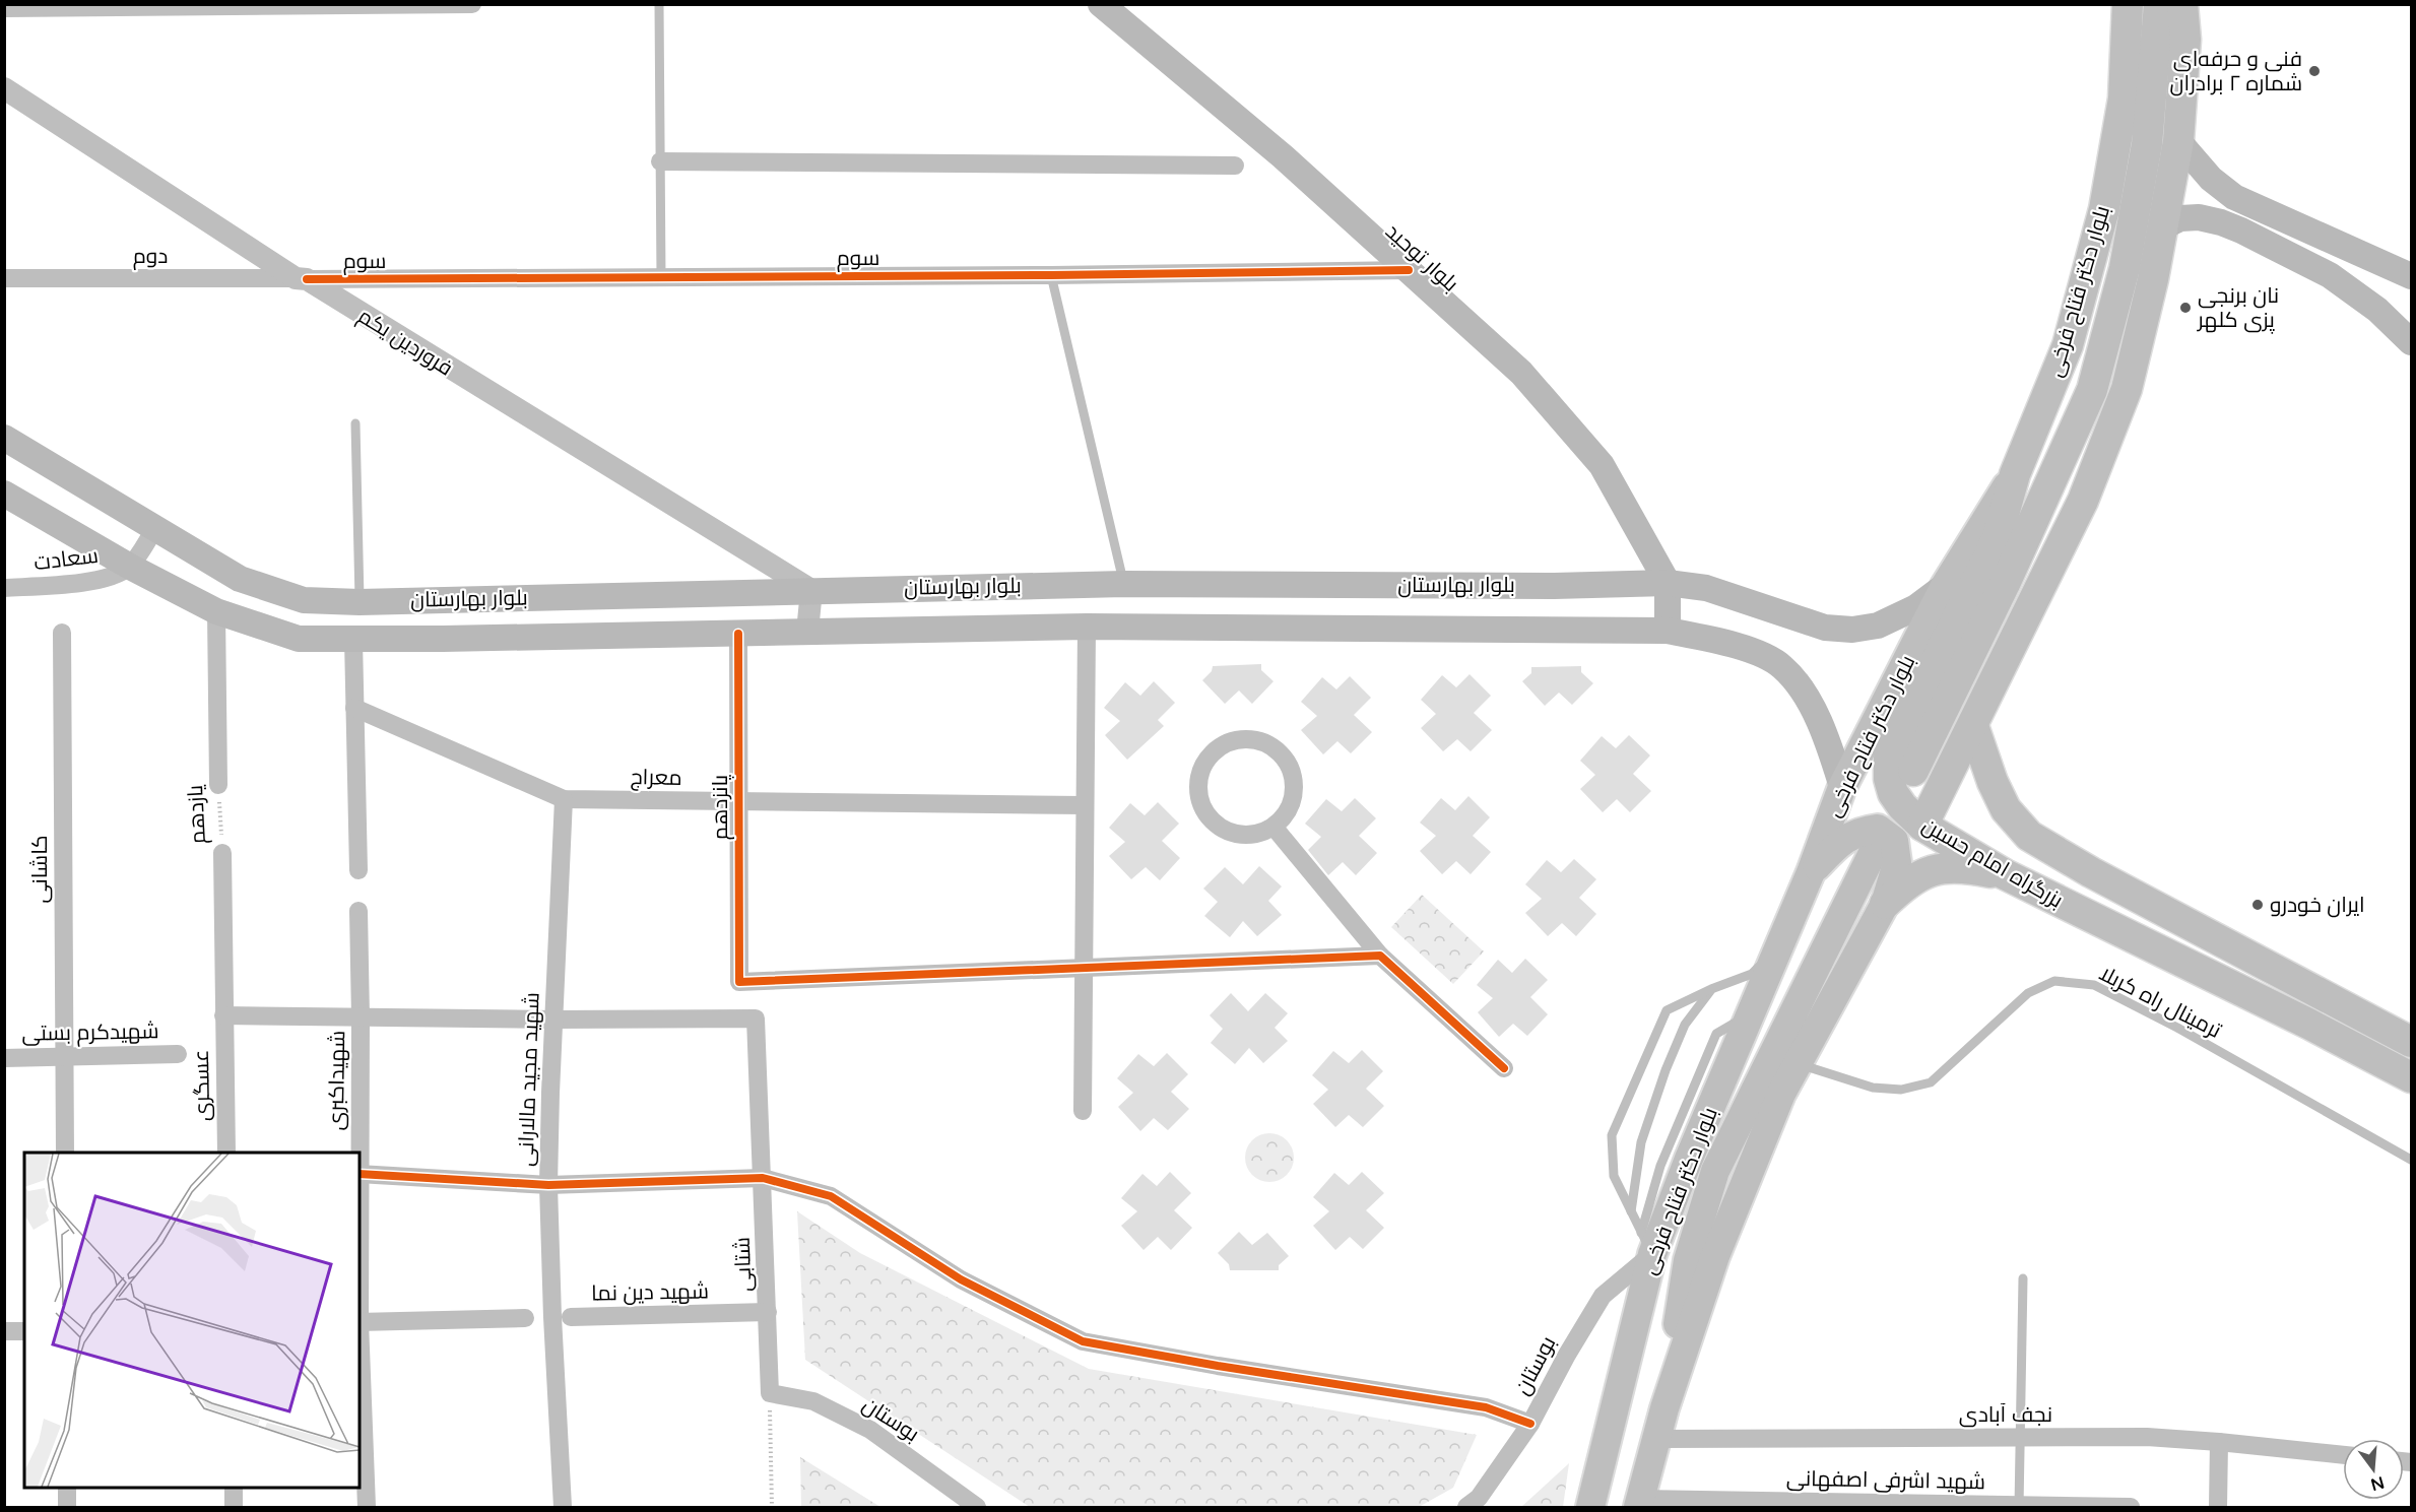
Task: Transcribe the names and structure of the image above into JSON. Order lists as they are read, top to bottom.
{
  "streets": {
    "highway": ["بلوار دکتر فتاح فرخی", "بزرگراه امام حسین"],
    "main road": ["بلوار توحید", "بلوار بهارستان"],
    "street": [
      "دوم",
      "سوم",
      "فروردین یکم",
      "سعادت",
      "معراج",
      "پانزدهم",
      "یازدهم",
      "کاشانی",
      "شهیدکرم بستی",
      "شهید مجید مالارانی",
      "شهیداکبری",
      "عسگری",
      "شتابی",
      "شهید دین نما",
      "بوستان",
      "نجف آبادی",
      "شهید اشرفی اصفهانی"
    ],
    "lane": ["ترمینال راه کربلا"]
  },
  "crossings": [
    ["دوم", "سوم"],
    ["دوم", "فروردین یکم"],
    ["سوم", "بلوار توحید"],
    ["سوم", "فروردین یکم"],
    ["بلوار توحید", "بلوار بهارستان"],
    ["بلوار دکتر فتاح فرخی", "بلوار بهارستان"],
    ["بلوار دکتر فتاح فرخی", "بزرگراه امام حسین"],
    ["بلوار دکتر فتاح فرخی", "بوستان"],
    ["فروردین یکم", "بلوار بهارستان"],
    ["سعادت", "بلوار بهارستان"],
    ["بلوار بهارستان", "پانزدهم"],
    ["بلوار بهارستان", "یازدهم"],
    ["معراج", "پانزدهم"],
    ["معراج", "شهید مجید مالارانی"],
    ["یازدهم", "عسگری"],
    ["کاشانی", "شهیدکرم بستی"],
    ["شهید مجید مالارانی", "شتابی"],
    ["شتابی", "شهید دین نما"],
    ["شتابی", "بوستان"]
  ],
  "places": ["فنی و حرفه‌ای شماره ۲ برادران", "نان برنجی پزی کلهر", "ایران خودرو"],
  "north": "bottom"
}
